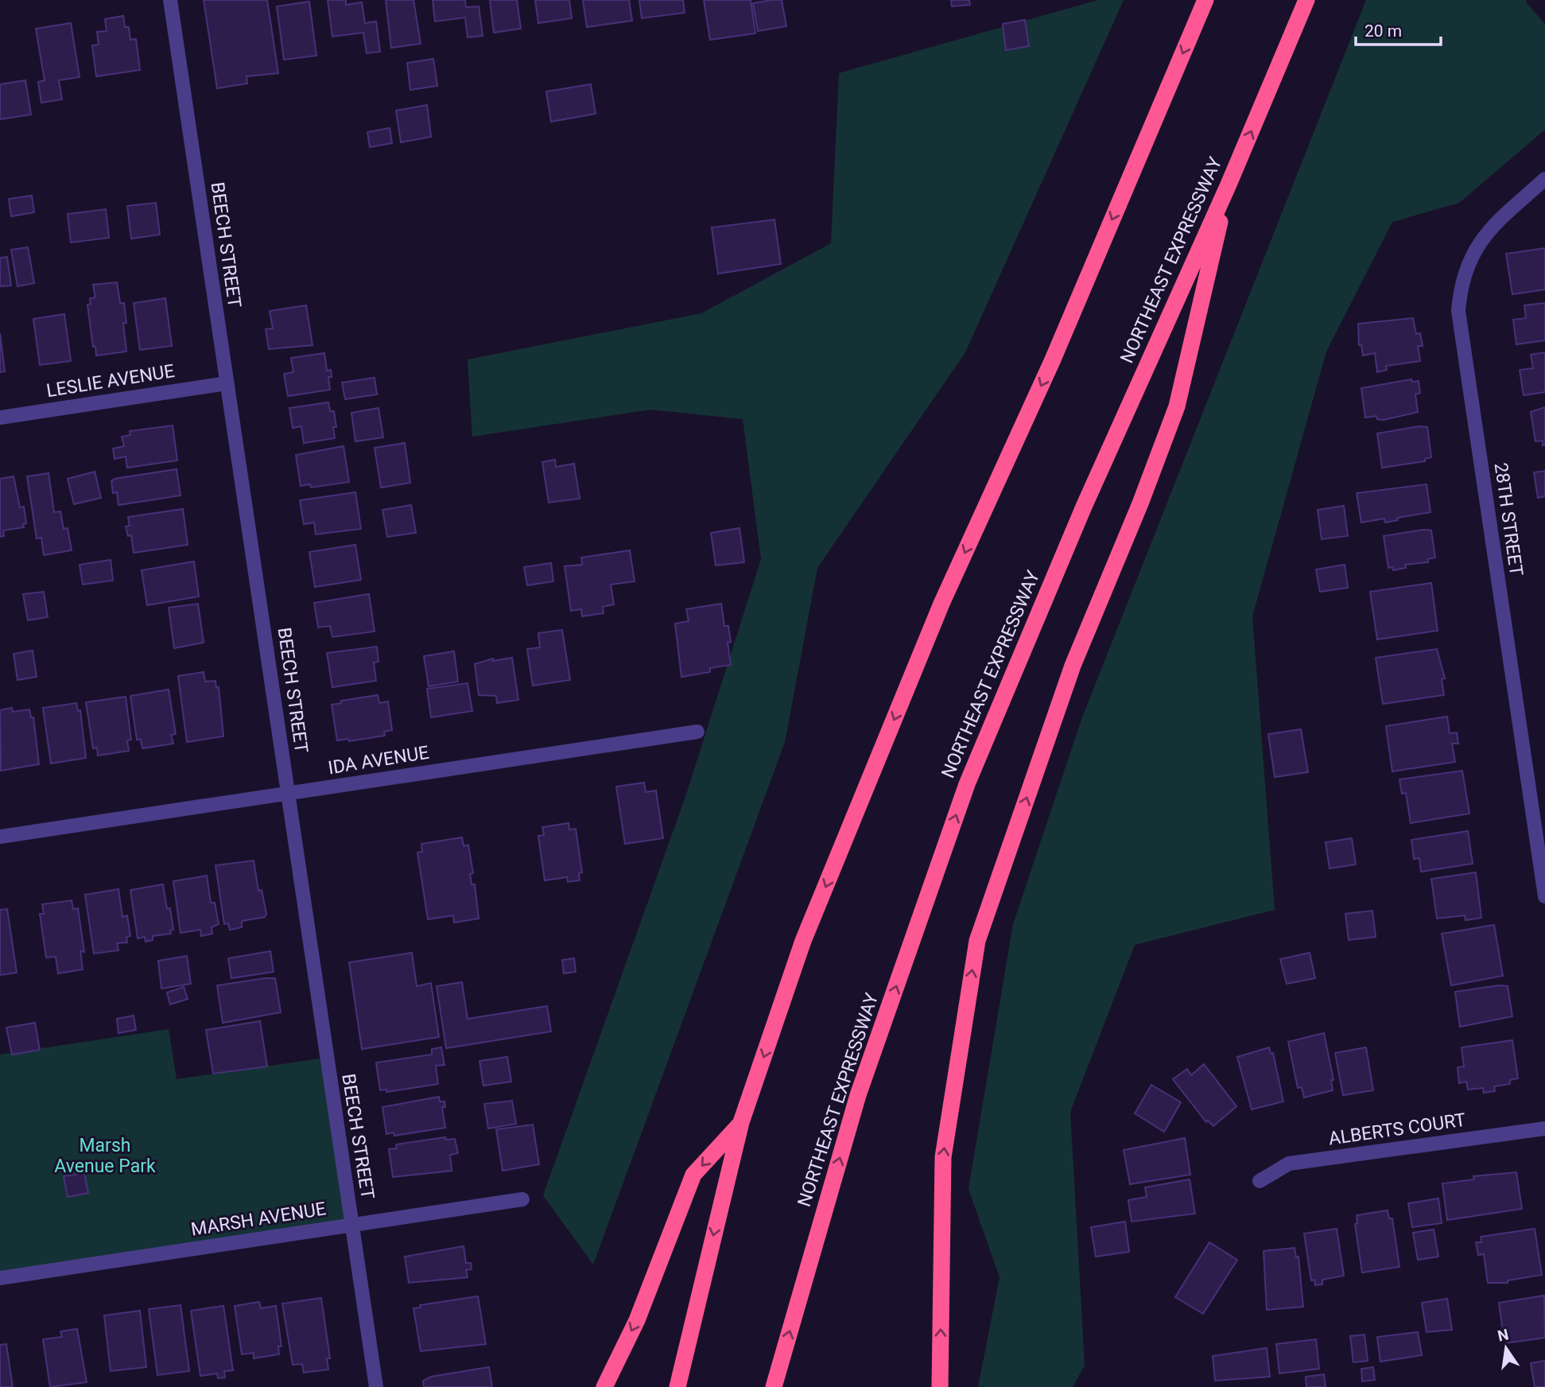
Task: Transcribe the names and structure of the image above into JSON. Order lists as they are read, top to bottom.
{
  "streets": {
    "highway": ["NORTHEAST EXPRESSWAY"],
    "street": [
      "BEECH STREET",
      "LESLIE AVENUE",
      "28TH STREET",
      "IDA AVENUE",
      "ALBERTS COURT",
      "MARSH AVENUE"
    ]
  },
  "crossings": [
    ["BEECH STREET", "LESLIE AVENUE"],
    ["BEECH STREET", "IDA AVENUE"],
    ["BEECH STREET", "MARSH AVENUE"]
  ],
  "parks": ["Marsh Avenue Park"],
  "scale_bar": "20 m",
  "north": "top"
}
